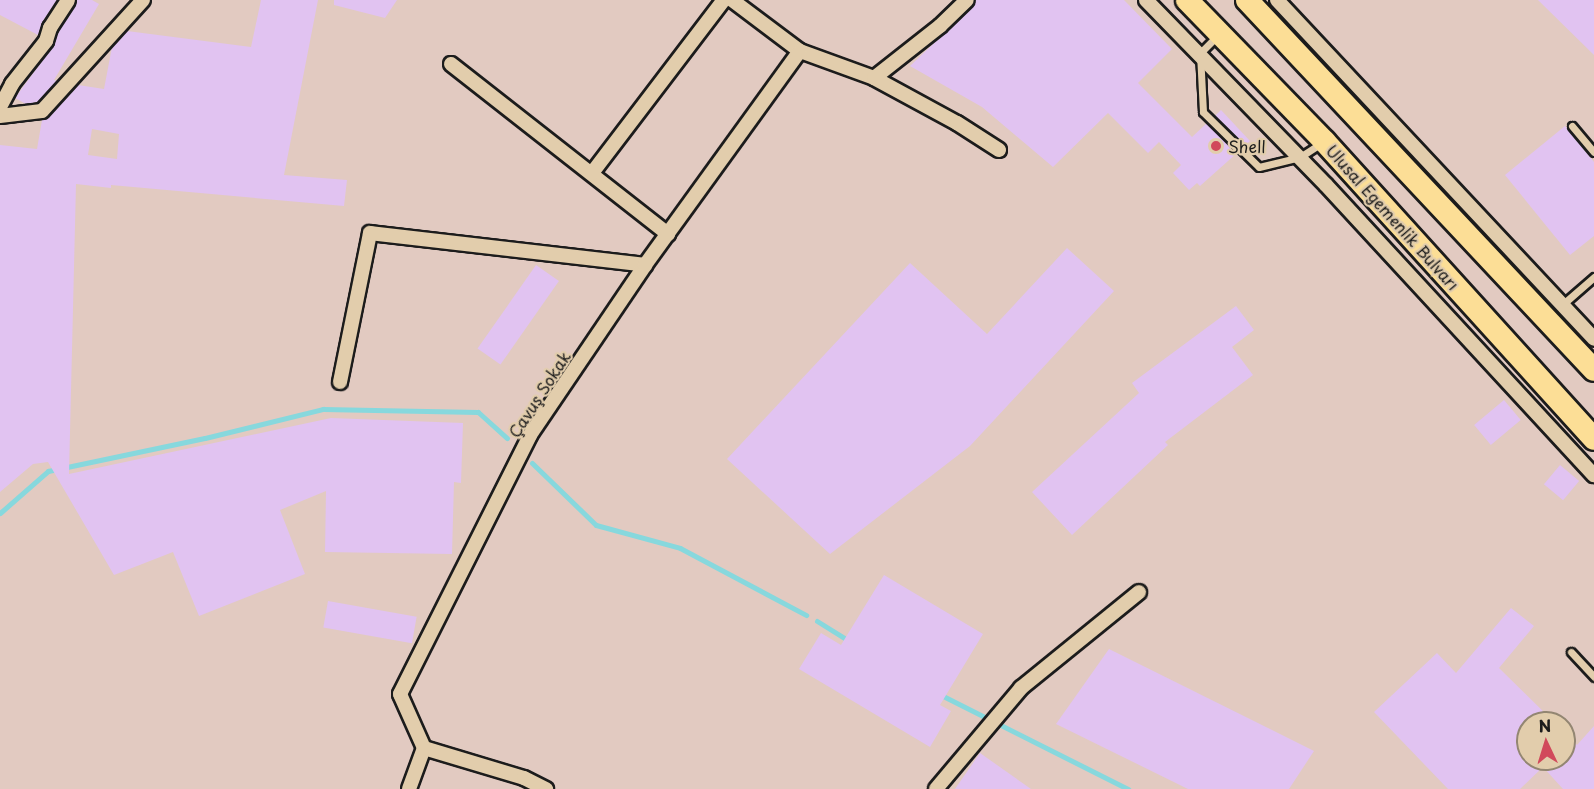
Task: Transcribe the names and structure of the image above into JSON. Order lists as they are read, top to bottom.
{
  "streets": {
    "highway": ["Ulusal Egemenlik Bulvarı"],
    "street": ["Çavuş Sokak"]
  },
  "places": ["Shell"],
  "north": "top"
}
